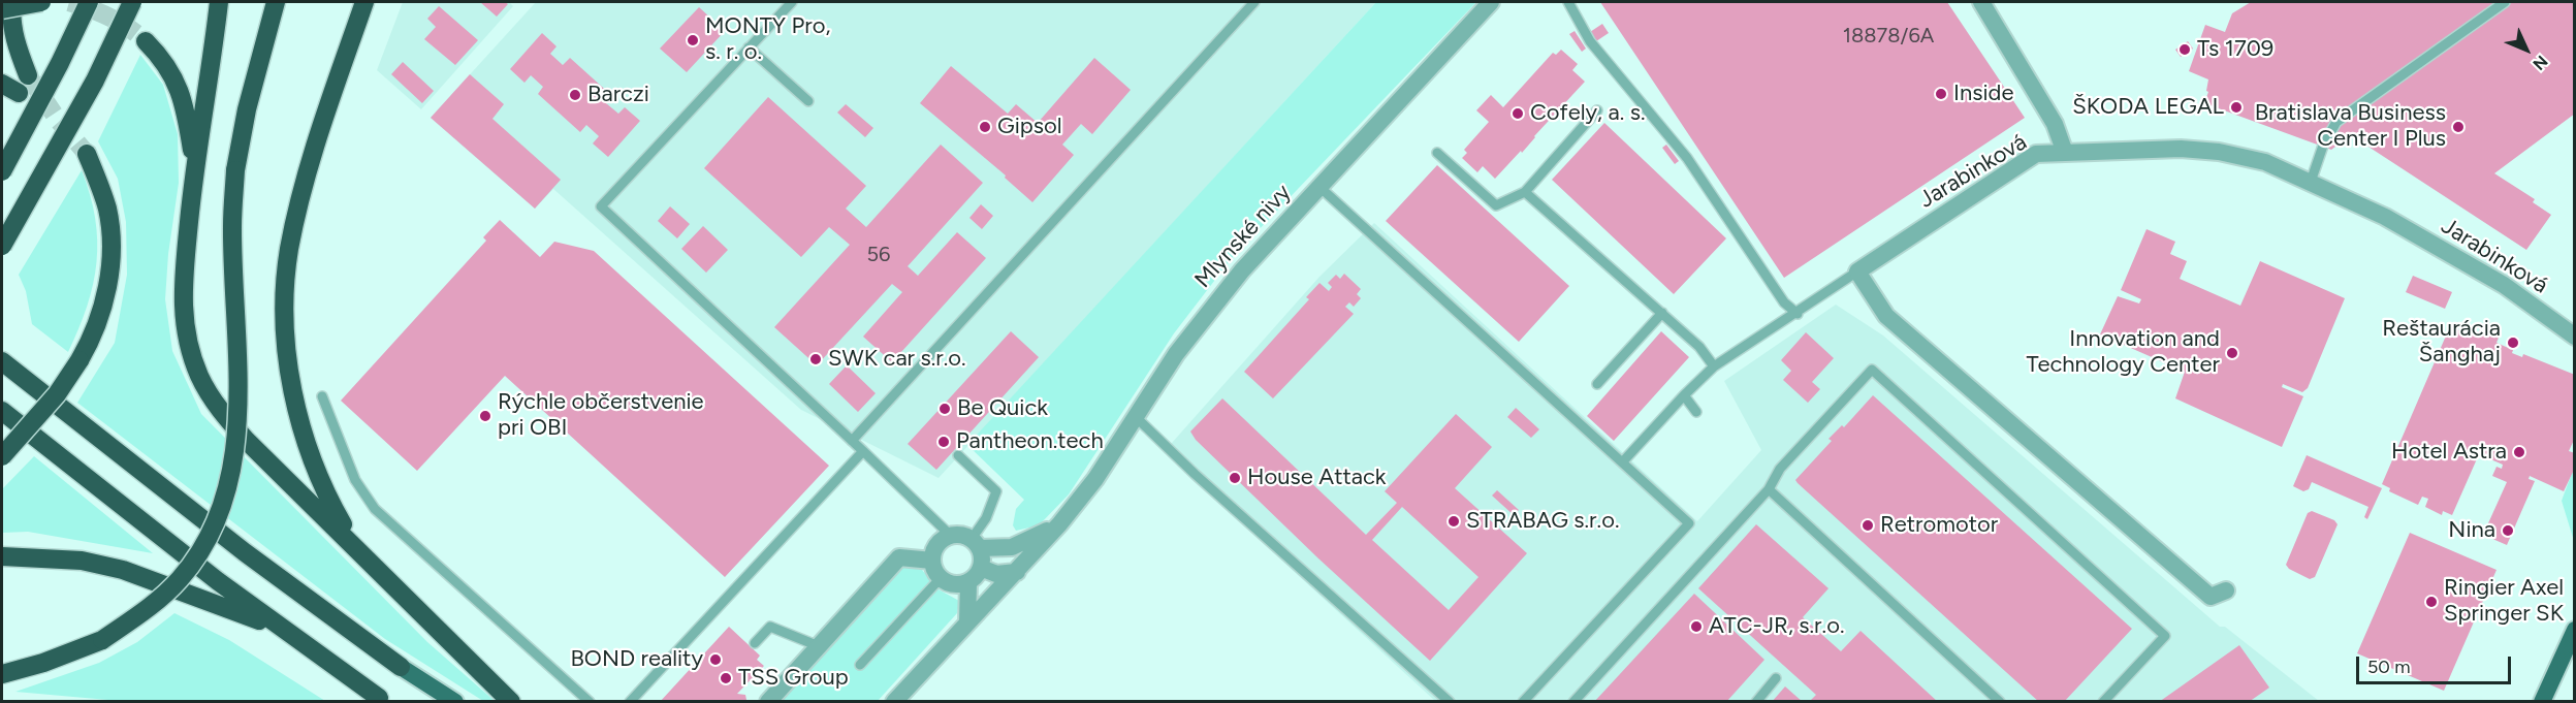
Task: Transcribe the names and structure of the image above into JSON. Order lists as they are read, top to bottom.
{
  "streets": {
    "street": ["Jarabinková", "Mlynské nivy"]
  },
  "places": [
    "MONTY Pro, s. r. o.",
    "Ts 1709",
    "Inside",
    "Barczi",
    "ŠKODA LEGAL",
    "Cofely, a. s.",
    "Gipsol",
    "Bratislava Business Center I Plus",
    "Reštaurácia Šanghaj",
    "Innovation and Technology Center",
    "SWK car s.r.o.",
    "Be Quick",
    "Rýchle občerstvenie pri OBI",
    "Pantheon.tech",
    "Hotel Astra",
    "House Attack",
    "STRABAG s.r.o.",
    "Retromotor",
    "Nina",
    "Ringier Axel Springer SK",
    "ATC-JR, s.r.o.",
    "BOND reality",
    "TSS Group"
  ],
  "house_numbers": ["18878/6A", "56"],
  "scale_bar": "50 m",
  "north": "bottom right"
}
